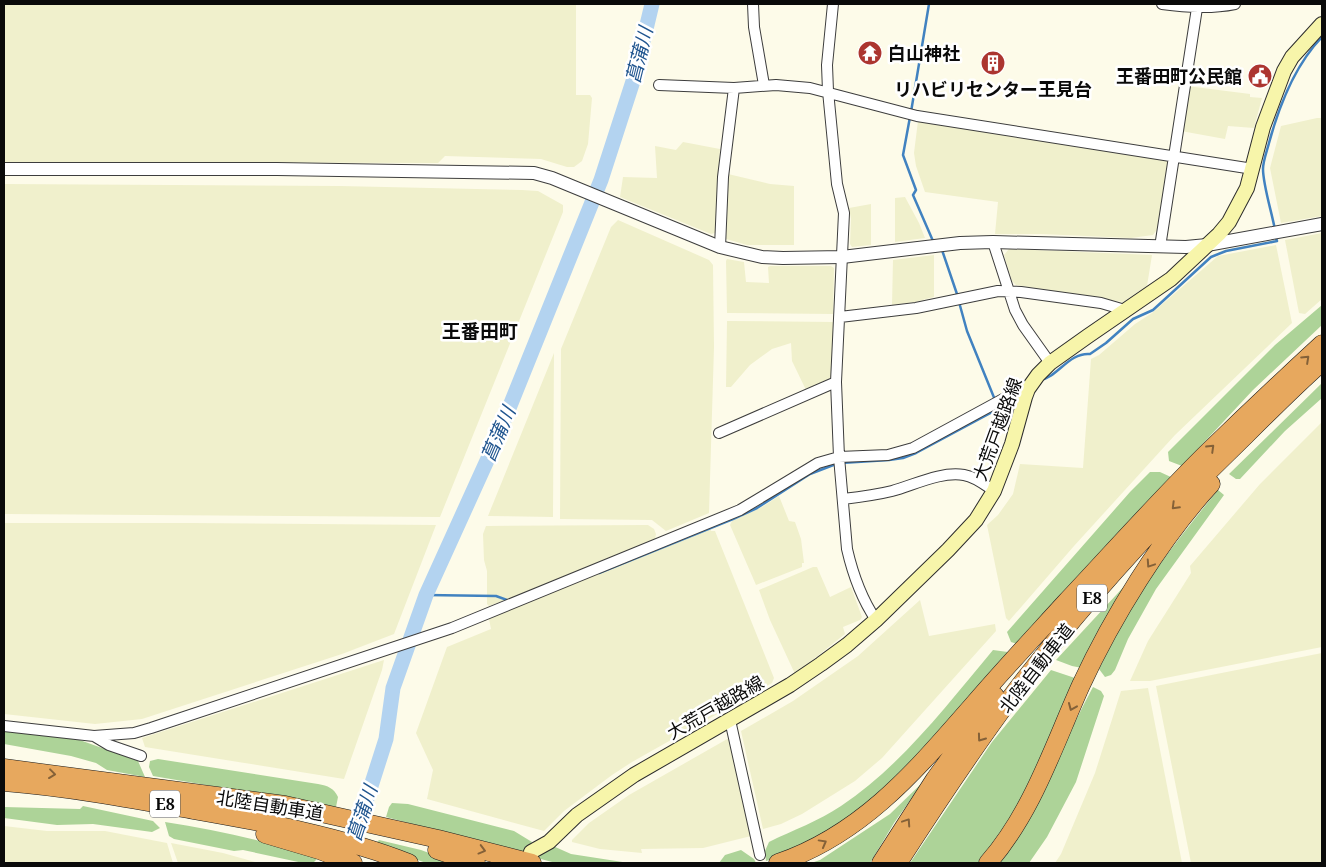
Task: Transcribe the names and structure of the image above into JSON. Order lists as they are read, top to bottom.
{
  "streets": {
    "highway": ["E8", "北陸自動車道"],
    "main road": ["大荒戸越路線"]
  },
  "crossings": [
    ["E8", "北陸自動車道"]
  ],
  "districts": ["王番田町"],
  "water": ["菖蒲川"],
  "places": {
    "temple": ["白山神社"],
    "building": ["リハビリセンター王見台"],
    "public building": ["王番田町公民館"]
  }
}
